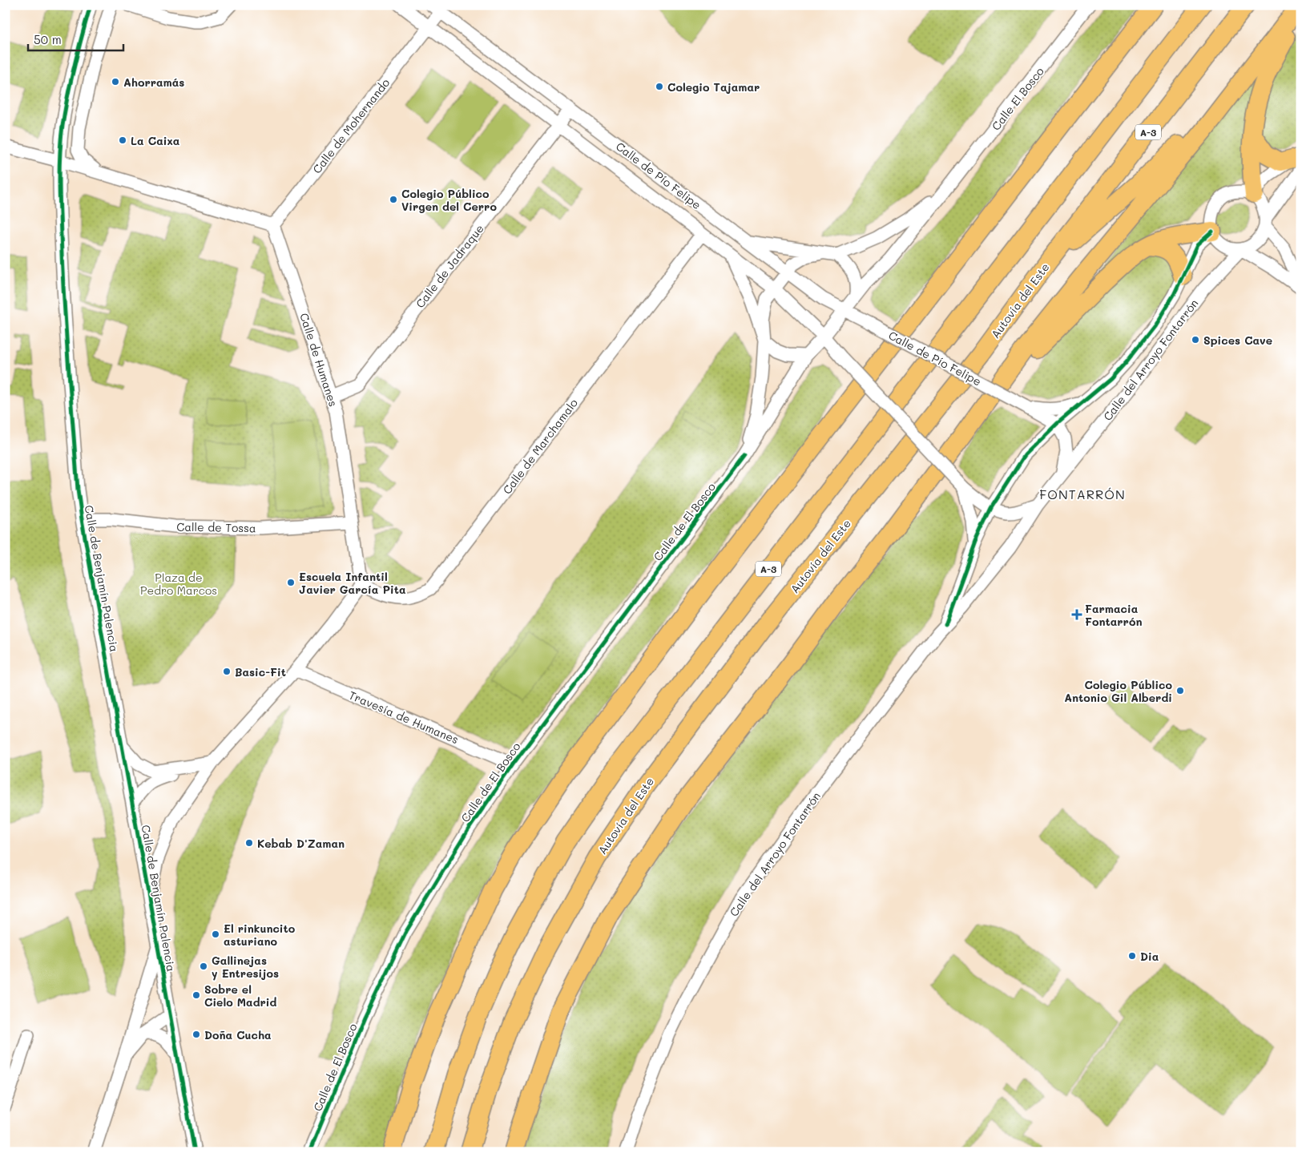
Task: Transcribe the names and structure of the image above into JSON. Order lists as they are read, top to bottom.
{
  "streets": {
    "highway": ["A-3", "Autovía del Este"],
    "street": [
      "Calle El Bosco",
      "Calle de Mohernando",
      "Calle de Pío Felipe",
      "Calle de Jadraque",
      "Calle de Humanes",
      "Calle del Arroyo Fontarrón",
      "Calle de Marchamalo",
      "Calle de El Bosco",
      "Calle de Tossa",
      "Calle de Benjamín Palencia",
      "Travesía de Humanes"
    ]
  },
  "crossings": [
    ["Calle El Bosco", "Calle de Pío Felipe"],
    ["Calle de Mohernando", "Calle de Pío Felipe"],
    ["Calle de Mohernando", "Calle de Humanes"],
    ["Calle de Pío Felipe", "Calle de Jadraque"],
    ["Calle de Pío Felipe", "Calle del Arroyo Fontarrón"],
    ["Calle de Pío Felipe", "Calle de Marchamalo"],
    ["Calle de Pío Felipe", "Calle de El Bosco"],
    ["Calle de Jadraque", "Calle de Humanes"],
    ["Calle de Humanes", "Calle de Marchamalo"],
    ["Calle de Humanes", "Calle de Tossa"],
    ["Calle de El Bosco", "Travesía de Humanes"],
    ["Calle de Tossa", "Calle de Benjamín Palencia"]
  ],
  "districts": ["FONTARRÓN"],
  "parks": ["Plaza de Pedro Marcos"],
  "places": {
    "other": [
      "Ahorramás",
      "Colegio Tajamar",
      "La Caixa",
      "Colegio Público Virgen del Cerro",
      "Spices Cave",
      "Escuela Infantil Javier García Pita",
      "Basic-Fit",
      "Colegio Público Antonio Gil Alberdi",
      "Kebab D'Zaman",
      "El rinkuncito asturiano",
      "Dia",
      "Gallinejas y Entresijos",
      "Sobre el Cielo Madrid",
      "Doña Cucha"
    ],
    "health": ["Farmacia Fontarrón"]
  },
  "scale_bar": "50 m"
}
